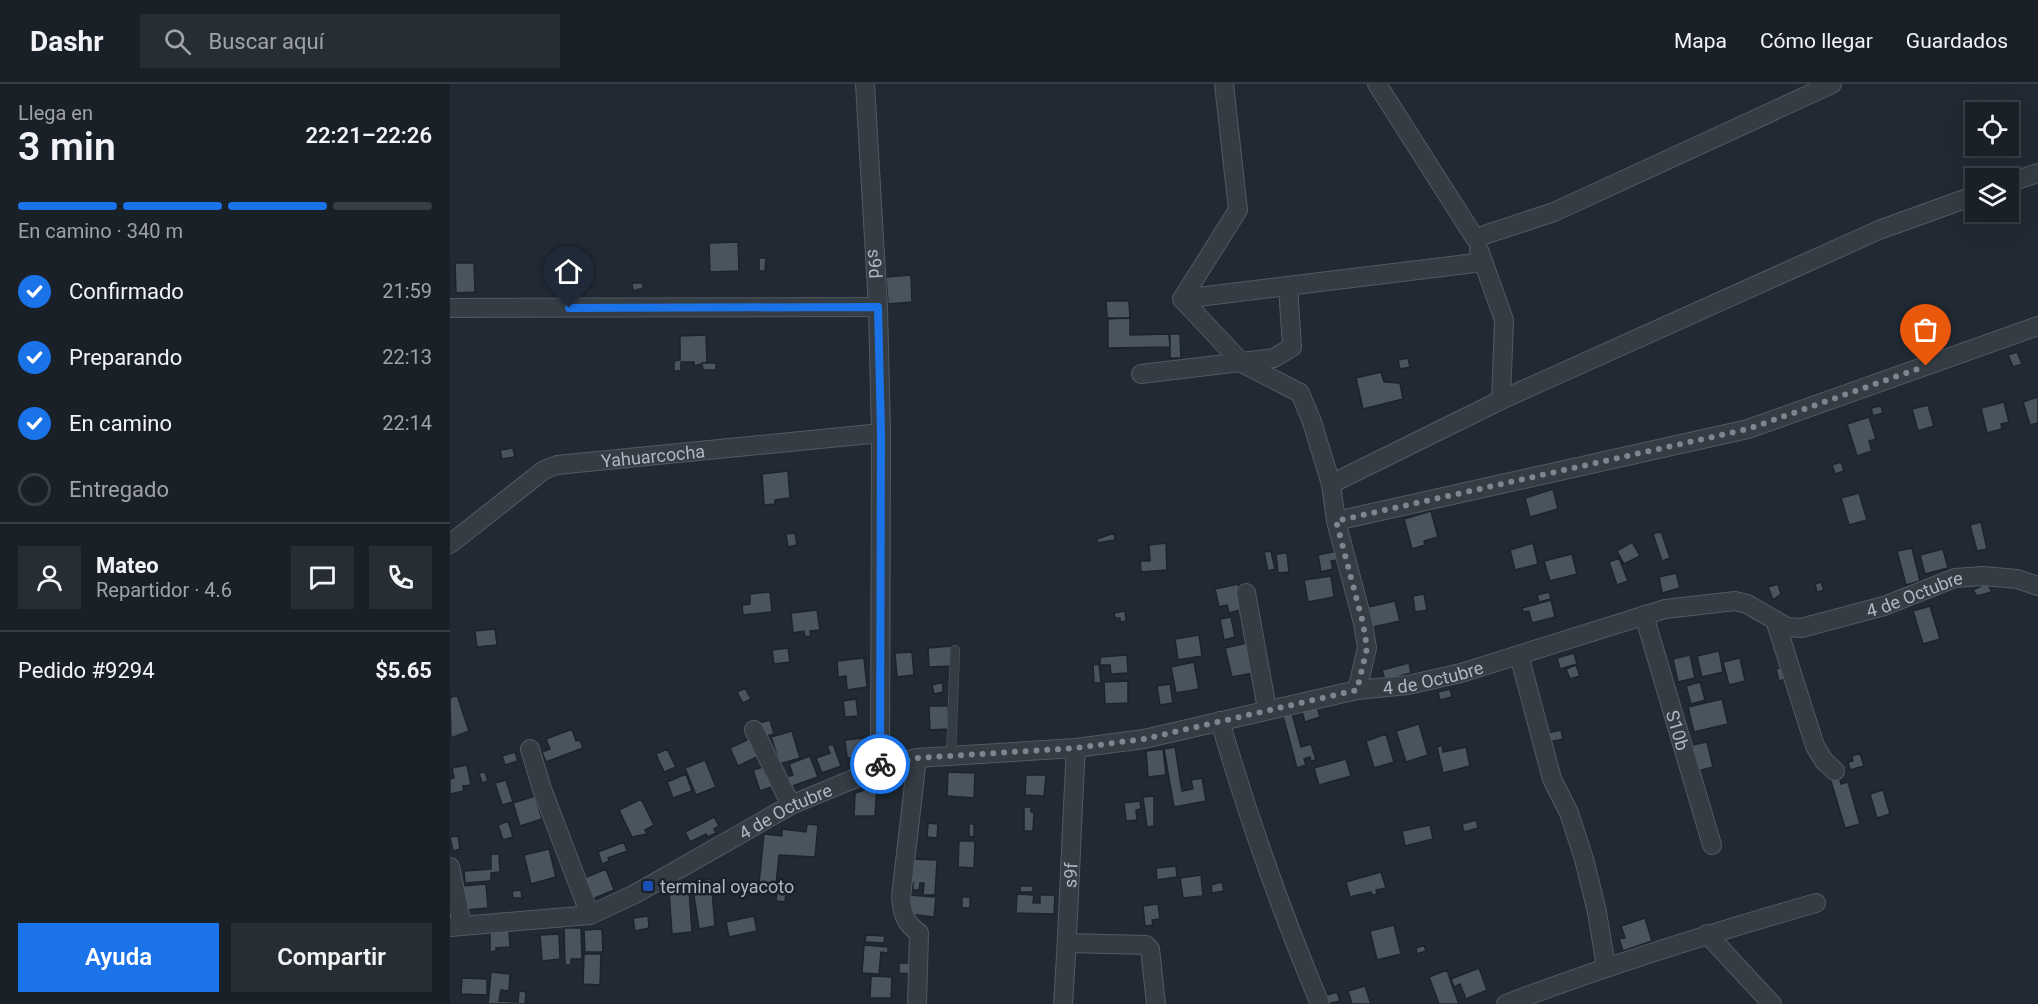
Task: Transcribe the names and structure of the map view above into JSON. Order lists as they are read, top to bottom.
{
  "streets": {
    "street": [
      "s9d",
      "Yahuarcocha",
      "4 de Octubre",
      "S10b",
      "s9f"
    ]
  },
  "crossings": [
    ["s9d", "Yahuarcocha"],
    ["s9d", "4 de Octubre"],
    ["4 de Octubre", "S10b"],
    ["4 de Octubre", "s9f"]
  ],
  "places": {
    "transit": ["terminal oyacoto"]
  },
  "page": {
    "header": "Dashr",
    "search": "Buscar aquí",
    "nav": ["Mapa", "Cómo llegar", "Guardados"],
    "heading": ["3 min", "Llega en", "22:21–22:26"],
    "panel": [
      "Mateo",
      "Repartidor · 4.6",
      "Pedido #9294",
      "$5.65"
    ],
    "bar": "En camino · 340 m",
    "list": [
      ["Confirmado", "21:59"],
      ["Preparando", "22:13"],
      ["En camino", "22:14"],
      "Entregado"
    ],
    "buttons": ["Ayuda", "Compartir"]
  }
}
